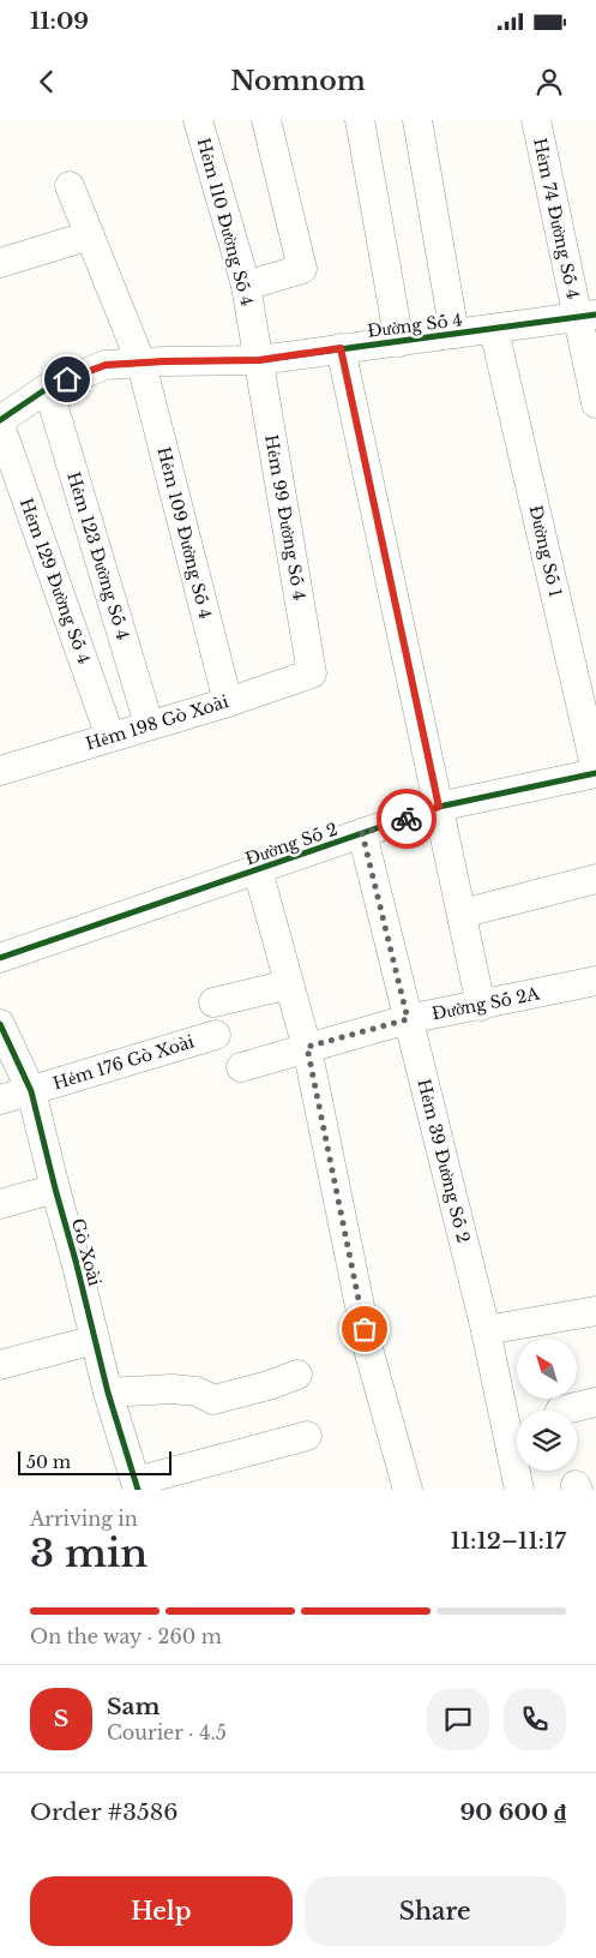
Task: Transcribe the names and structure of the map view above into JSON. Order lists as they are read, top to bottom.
{
  "streets": {
    "street": [
      "Hẻm 74 Đường Số 4",
      "Hẻm 110 Đường Số 4",
      "Đường Số 4",
      "Hẻm 99 Đường Số 4",
      "Hẻm 109 Đường Số 4",
      "Đường Số 1",
      "Hẻm 123 Đường Số 4",
      "Hẻm 129 Đường Số 4",
      "Hẻm 198 Gò Xoài",
      "Đường Số 2",
      "Đường Số 2A",
      "Hẻm 176 Gò Xoài",
      "Hẻm 39 Đường Số 2",
      "Gò Xoài"
    ]
  },
  "crossings": [
    ["Hẻm 74 Đường Số 4", "Đường Số 4"],
    ["Hẻm 110 Đường Số 4", "Đường Số 4"],
    ["Hẻm 110 Đường Số 4", "Hẻm 99 Đường Số 4"],
    ["Đường Số 4", "Hẻm 99 Đường Số 4"],
    ["Đường Số 4", "Hẻm 109 Đường Số 4"],
    ["Đường Số 4", "Đường Số 1"],
    ["Đường Số 4", "Hẻm 123 Đường Số 4"],
    ["Đường Số 4", "Hẻm 129 Đường Số 4"],
    ["Hẻm 99 Đường Số 4", "Hẻm 198 Gò Xoài"],
    ["Hẻm 109 Đường Số 4", "Hẻm 198 Gò Xoài"],
    ["Đường Số 1", "Đường Số 2"],
    ["Hẻm 123 Đường Số 4", "Hẻm 198 Gò Xoài"],
    ["Hẻm 129 Đường Số 4", "Hẻm 198 Gò Xoài"],
    ["Đường Số 2", "Hẻm 39 Đường Số 2"],
    ["Đường Số 2A", "Hẻm 39 Đường Số 2"],
    ["Hẻm 176 Gò Xoài", "Gò Xoài"]
  ],
  "scale_bar": "50 m",
  "north": "top left",
  "page": {
    "status": "11:09",
    "header": "Nomnom",
    "scale": "50 m",
    "heading": ["3 min", "Arriving in", "11:12–11:17"],
    "panel": [
      "Sam",
      "Courier · 4.5",
      "Order #3586",
      "90 600 ₫"
    ],
    "bar": "On the way · 260 m",
    "round": "S",
    "buttons": ["Help", "Share"]
  }
}
